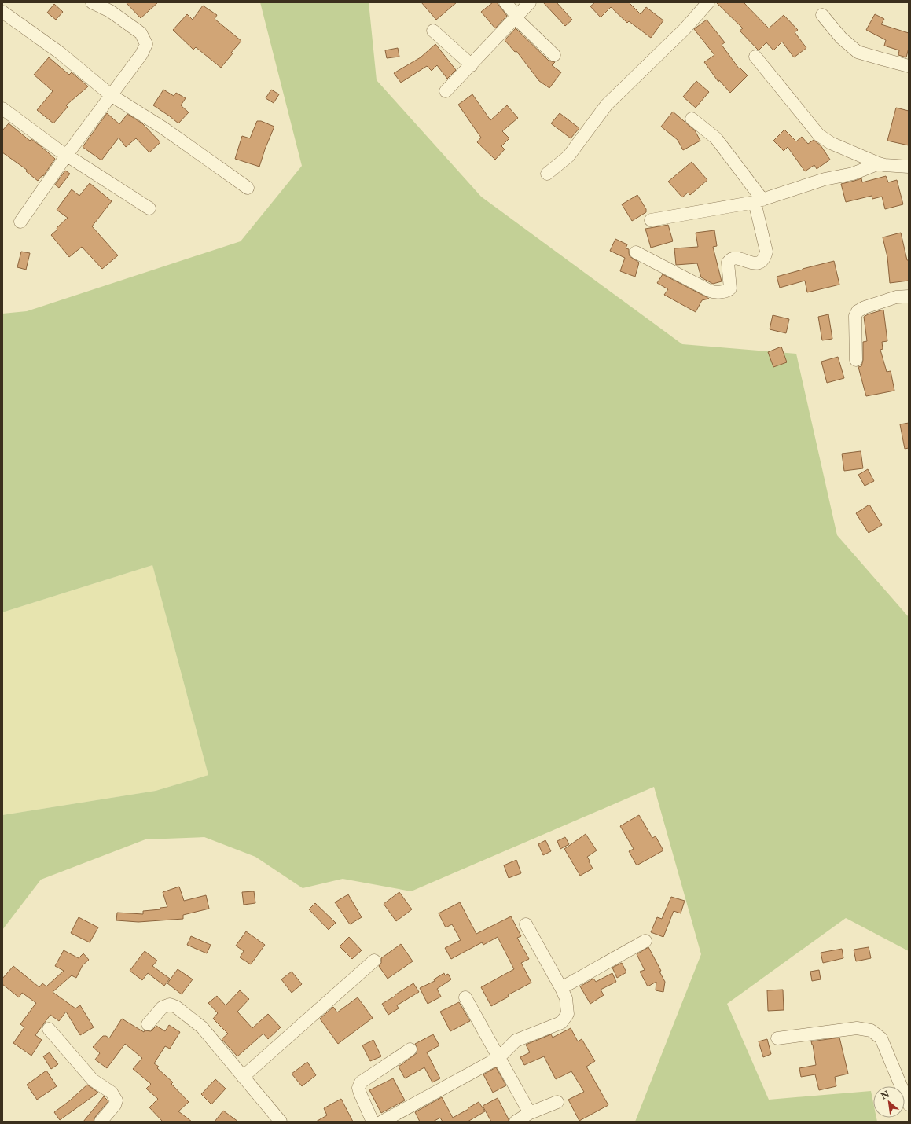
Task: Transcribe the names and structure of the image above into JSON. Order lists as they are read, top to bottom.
{
  "north": "top left"
}
